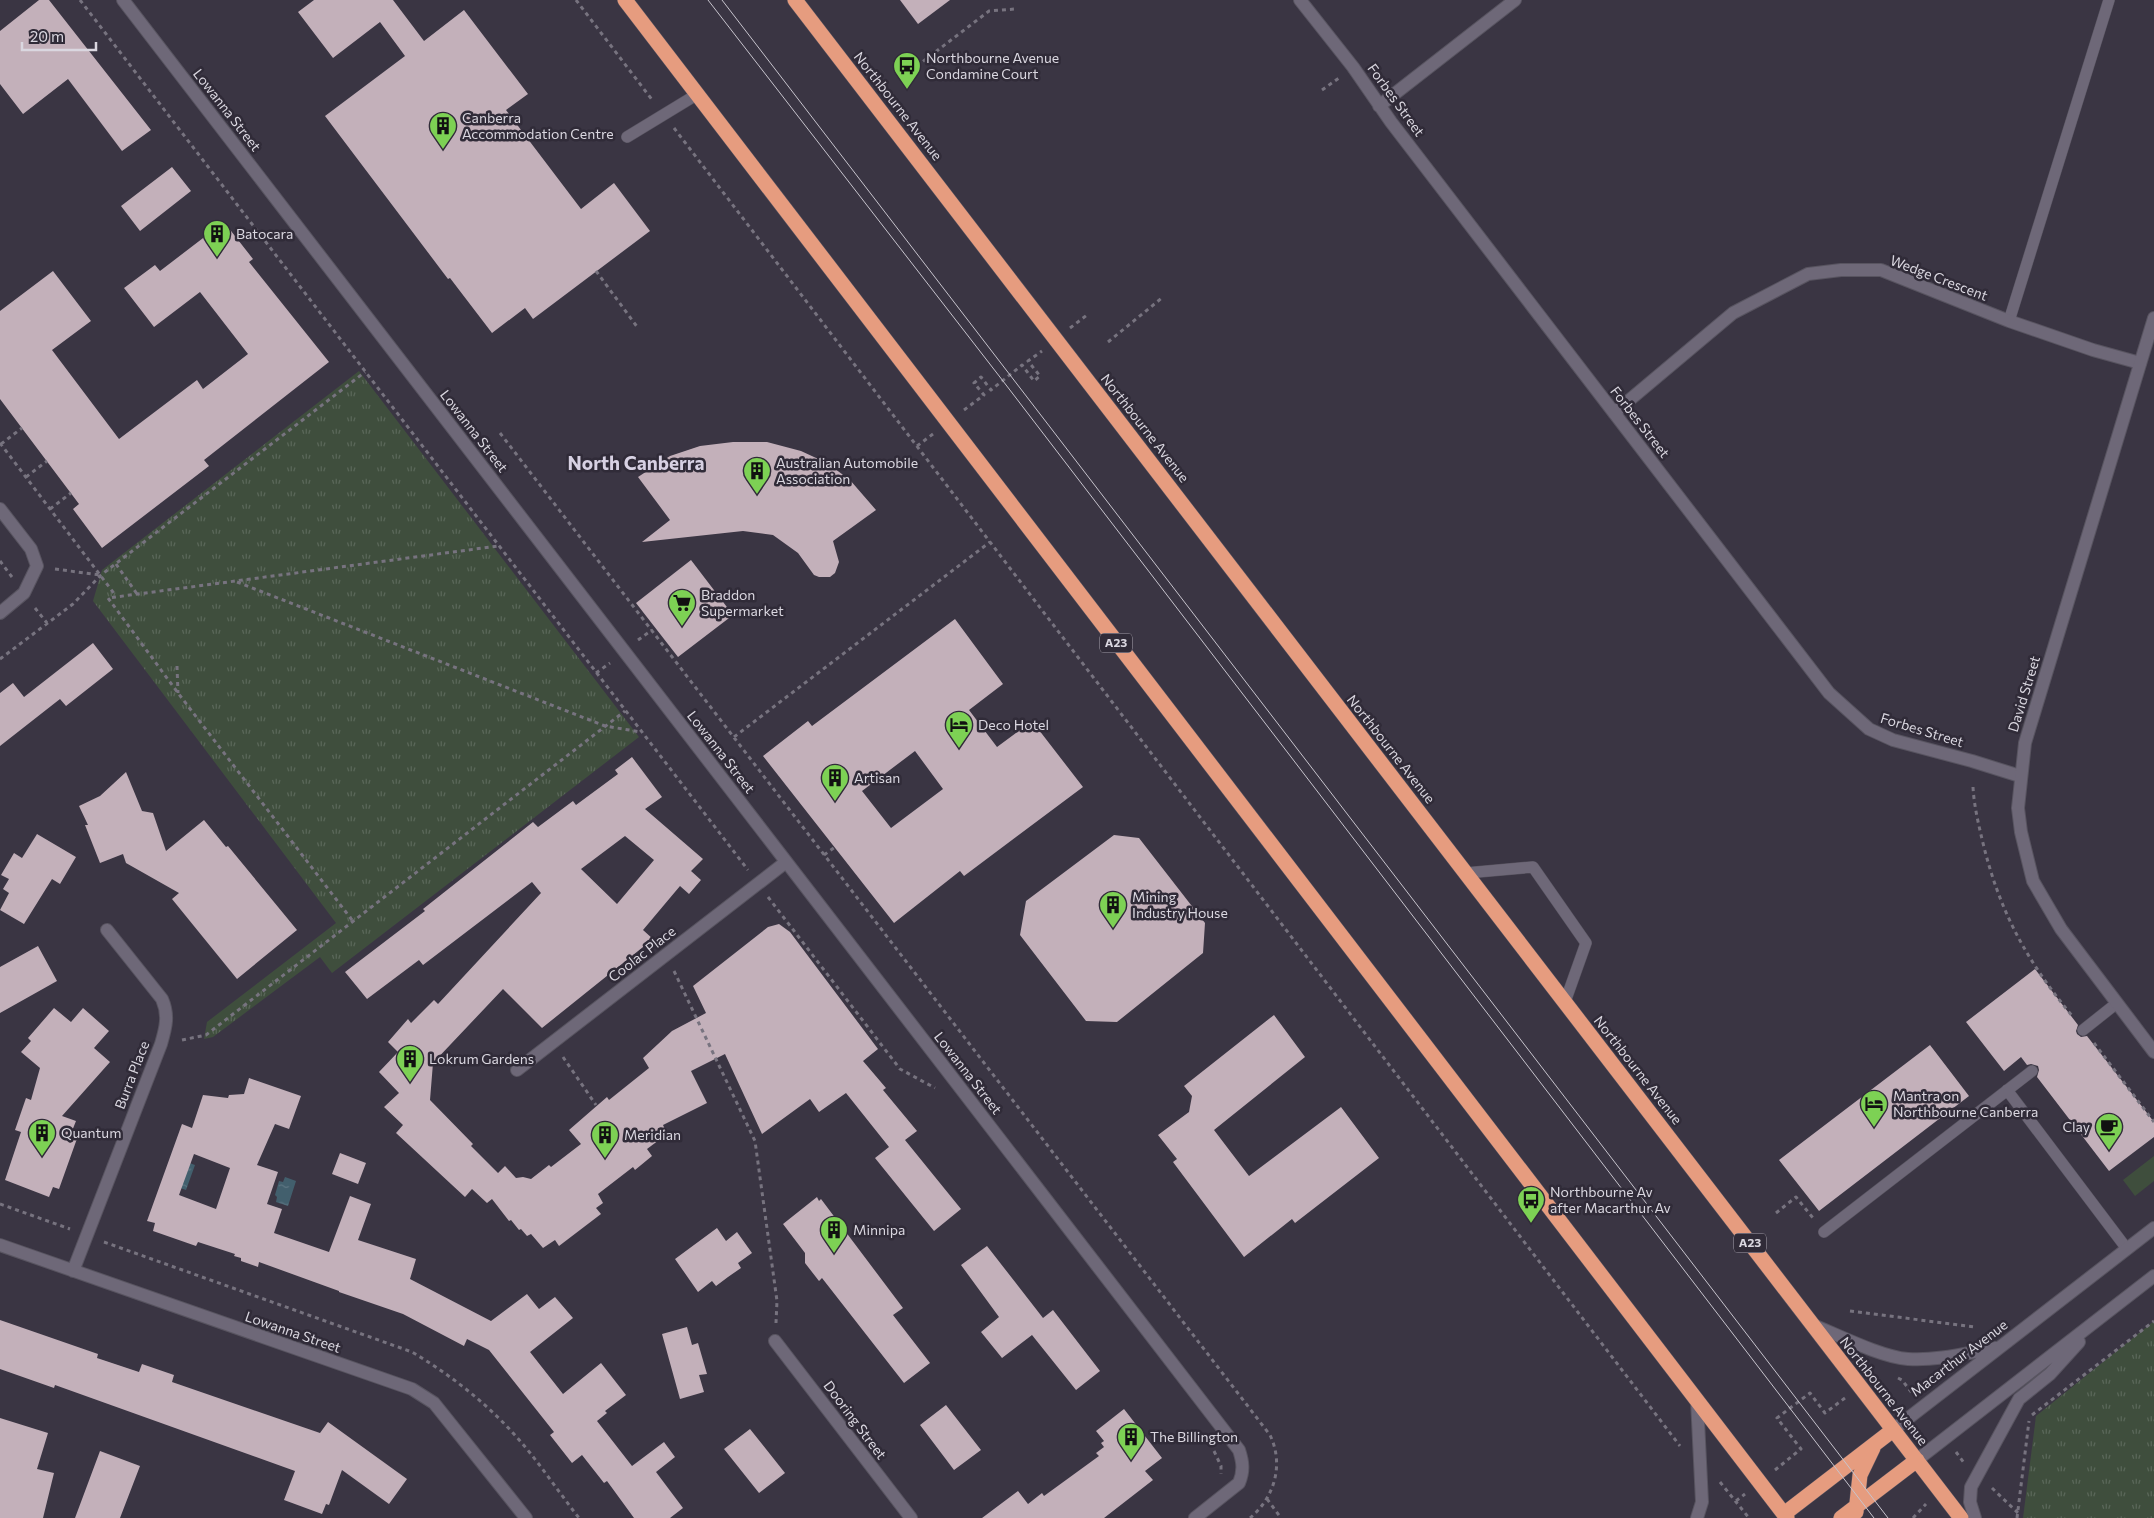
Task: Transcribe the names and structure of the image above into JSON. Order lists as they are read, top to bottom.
{
  "streets": {
    "highway": ["Northbourne Avenue", "A23", "Macarthur Avenue"],
    "street": [
      "Forbes Street",
      "Lowanna Street",
      "Wedge Crescent",
      "David Street",
      "Coolac Place",
      "Burra Place",
      "Dooring Street"
    ]
  },
  "crossings": [
    ["Forbes Street", "Wedge Crescent"],
    ["Forbes Street", "David Street"],
    ["Northbourne Avenue", "Macarthur Avenue"],
    ["Lowanna Street", "Coolac Place"],
    ["Lowanna Street", "Burra Place"],
    ["Wedge Crescent", "David Street"],
    ["A23", "Macarthur Avenue"]
  ],
  "districts": ["North Canberra"],
  "places": {
    "bus stop": ["Northbourne Avenue Condamine Court", "Northbourne Av after Macarthur Av"],
    "building": [
      "Canberra Accommodation Centre",
      "Batocara",
      "Australian Automobile Association",
      "Artisan",
      "Mining Industry House",
      "Lokrum Gardens",
      "Quantum",
      "Meridian",
      "Minnipa",
      "The Billington"
    ],
    "supermarket": ["Braddon Supermarket"],
    "hotel": ["Deco Hotel", "Mantra on Northbourne Canberra"],
    "cafe": ["Clay"]
  },
  "scale_bar": "20 m"
}
